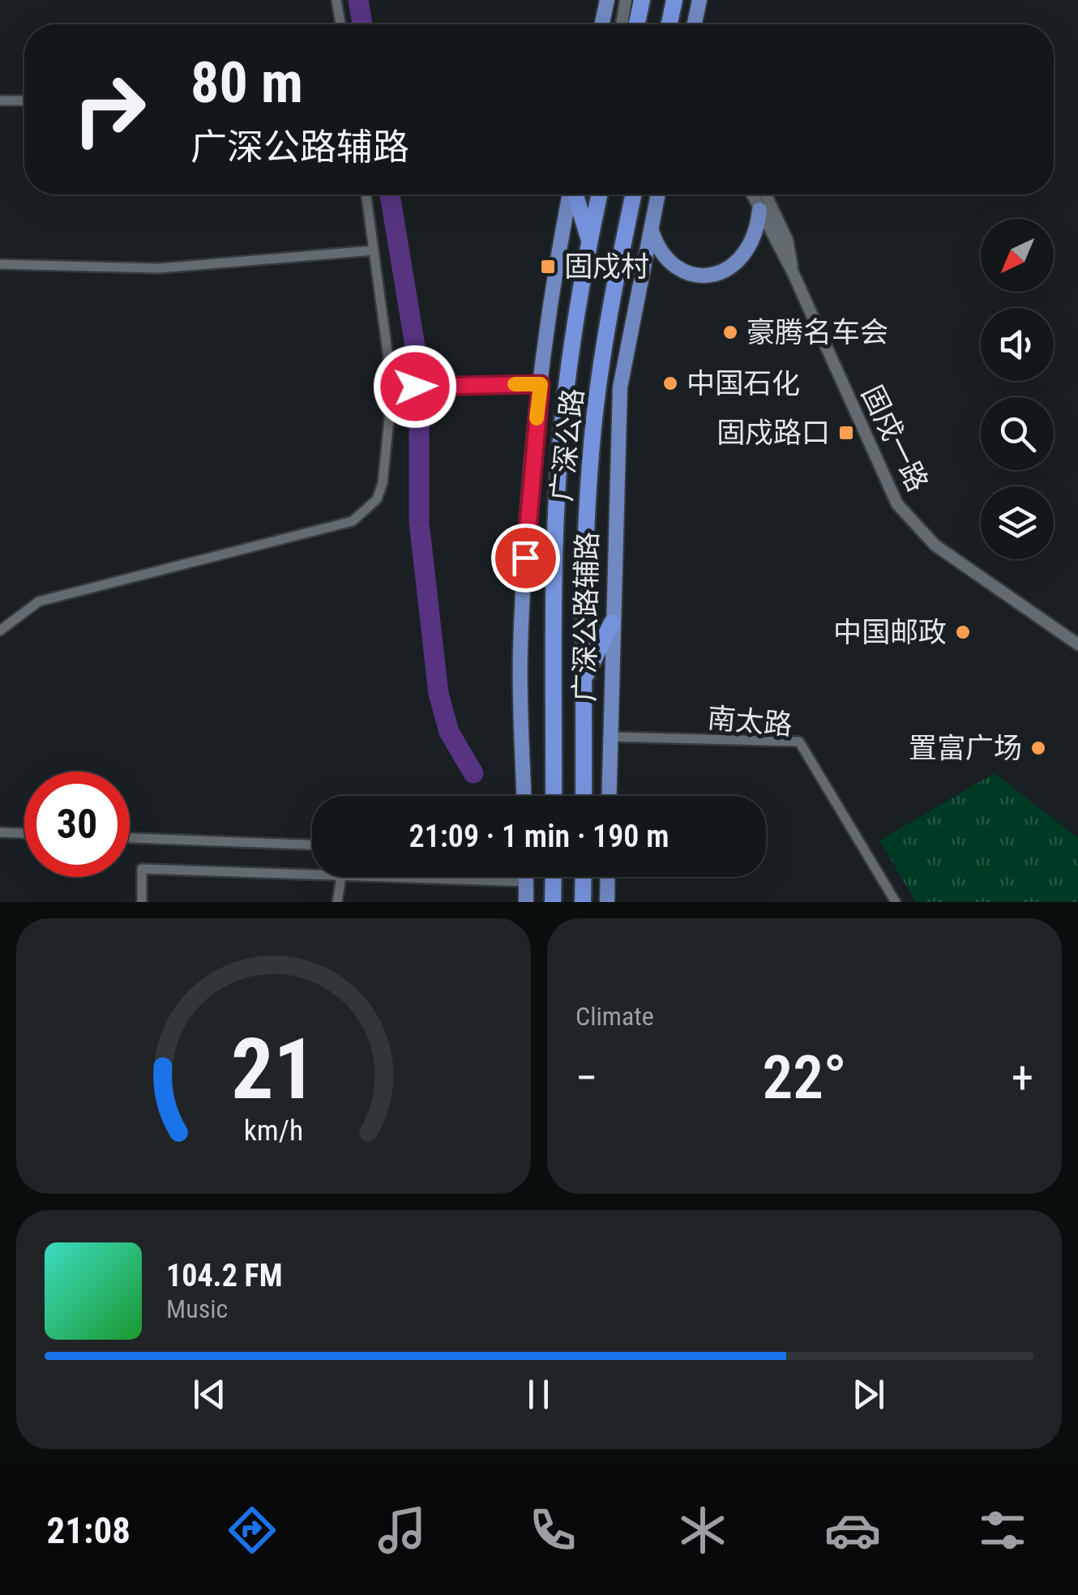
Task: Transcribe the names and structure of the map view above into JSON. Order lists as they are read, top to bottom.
{
  "streets": {
    "highway": ["广深公路"],
    "main road": ["广深公路辅路"],
    "street": ["固戍一路", "南太路"]
  },
  "crossings": [
    ["广深公路辅路", "南太路"]
  ],
  "places": {
    "transit": ["固戍村", "固戍路口"],
    "other": [
      "豪腾名车会",
      "中国石化",
      "中国邮政",
      "置富广场"
    ]
  },
  "north": "bottom left",
  "page": {
    "turn": ["80 m", "广深公路辅路"],
    "limit": "30",
    "trip": "21:09 · 1 min · 190 m",
    "tile": "Climate",
    "heat": ["−", "22°", "+"],
    "song": ["104.2 FM", "Music"],
    "tabs": "21:08",
    "gauge": ["21", "km/h"]
  }
}
